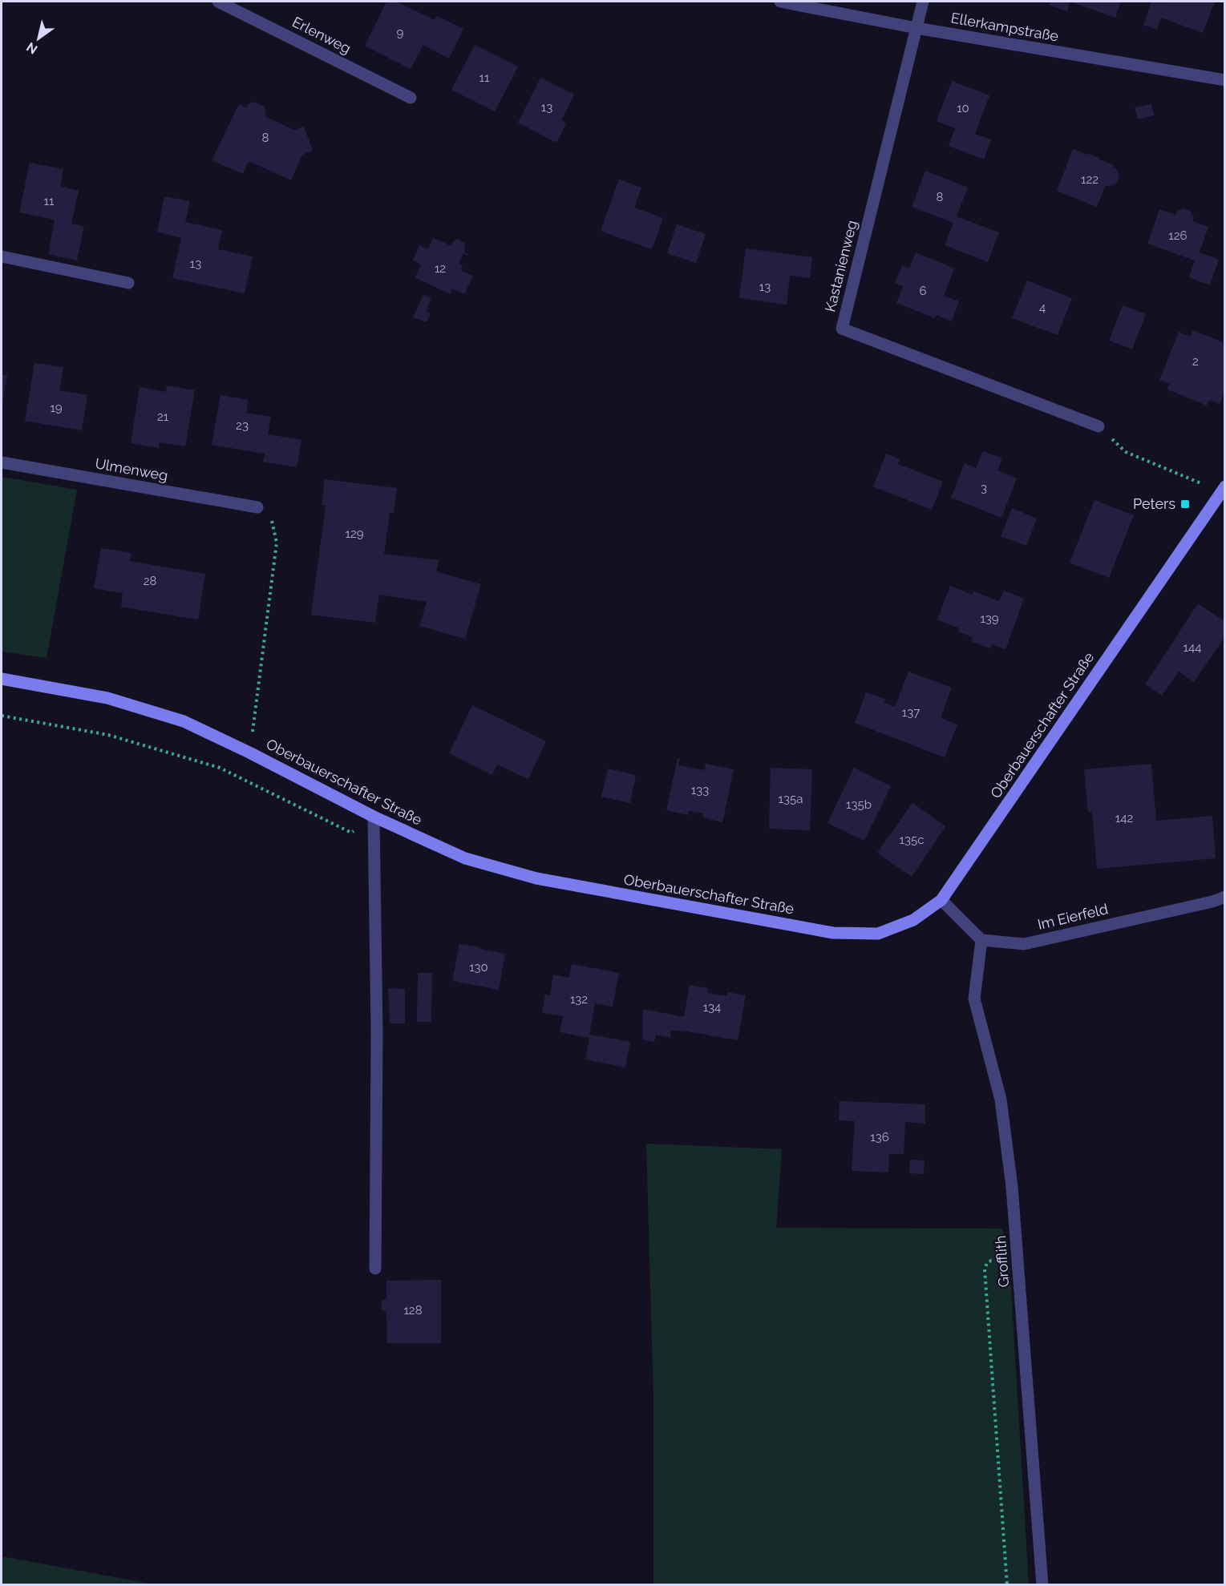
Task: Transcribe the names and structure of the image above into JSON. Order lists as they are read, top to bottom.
{
  "streets": {
    "main road": ["Oberbauerschafter Straße"],
    "street": [
      "Ellerkampstraße",
      "Erlenweg",
      "Kastanienweg",
      "Ulmenweg",
      "Im Eierfeld",
      "Grofflith"
    ]
  },
  "crossings": [
    ["Ellerkampstraße", "Kastanienweg"],
    ["Im Eierfeld", "Grofflith"]
  ],
  "places": {
    "transit": ["Peters"]
  },
  "house_numbers": [
    "9",
    "11",
    "13",
    "10",
    "8",
    "122",
    "8",
    "11",
    "126",
    "13",
    "12",
    "13",
    "6",
    "4",
    "2",
    "19",
    "21",
    "23",
    "3",
    "129",
    "28",
    "139",
    "144",
    "137",
    "133",
    "135a",
    "135b",
    "142",
    "135c",
    "130",
    "132",
    "134",
    "136",
    "128"
  ],
  "north": "bottom left"
}
